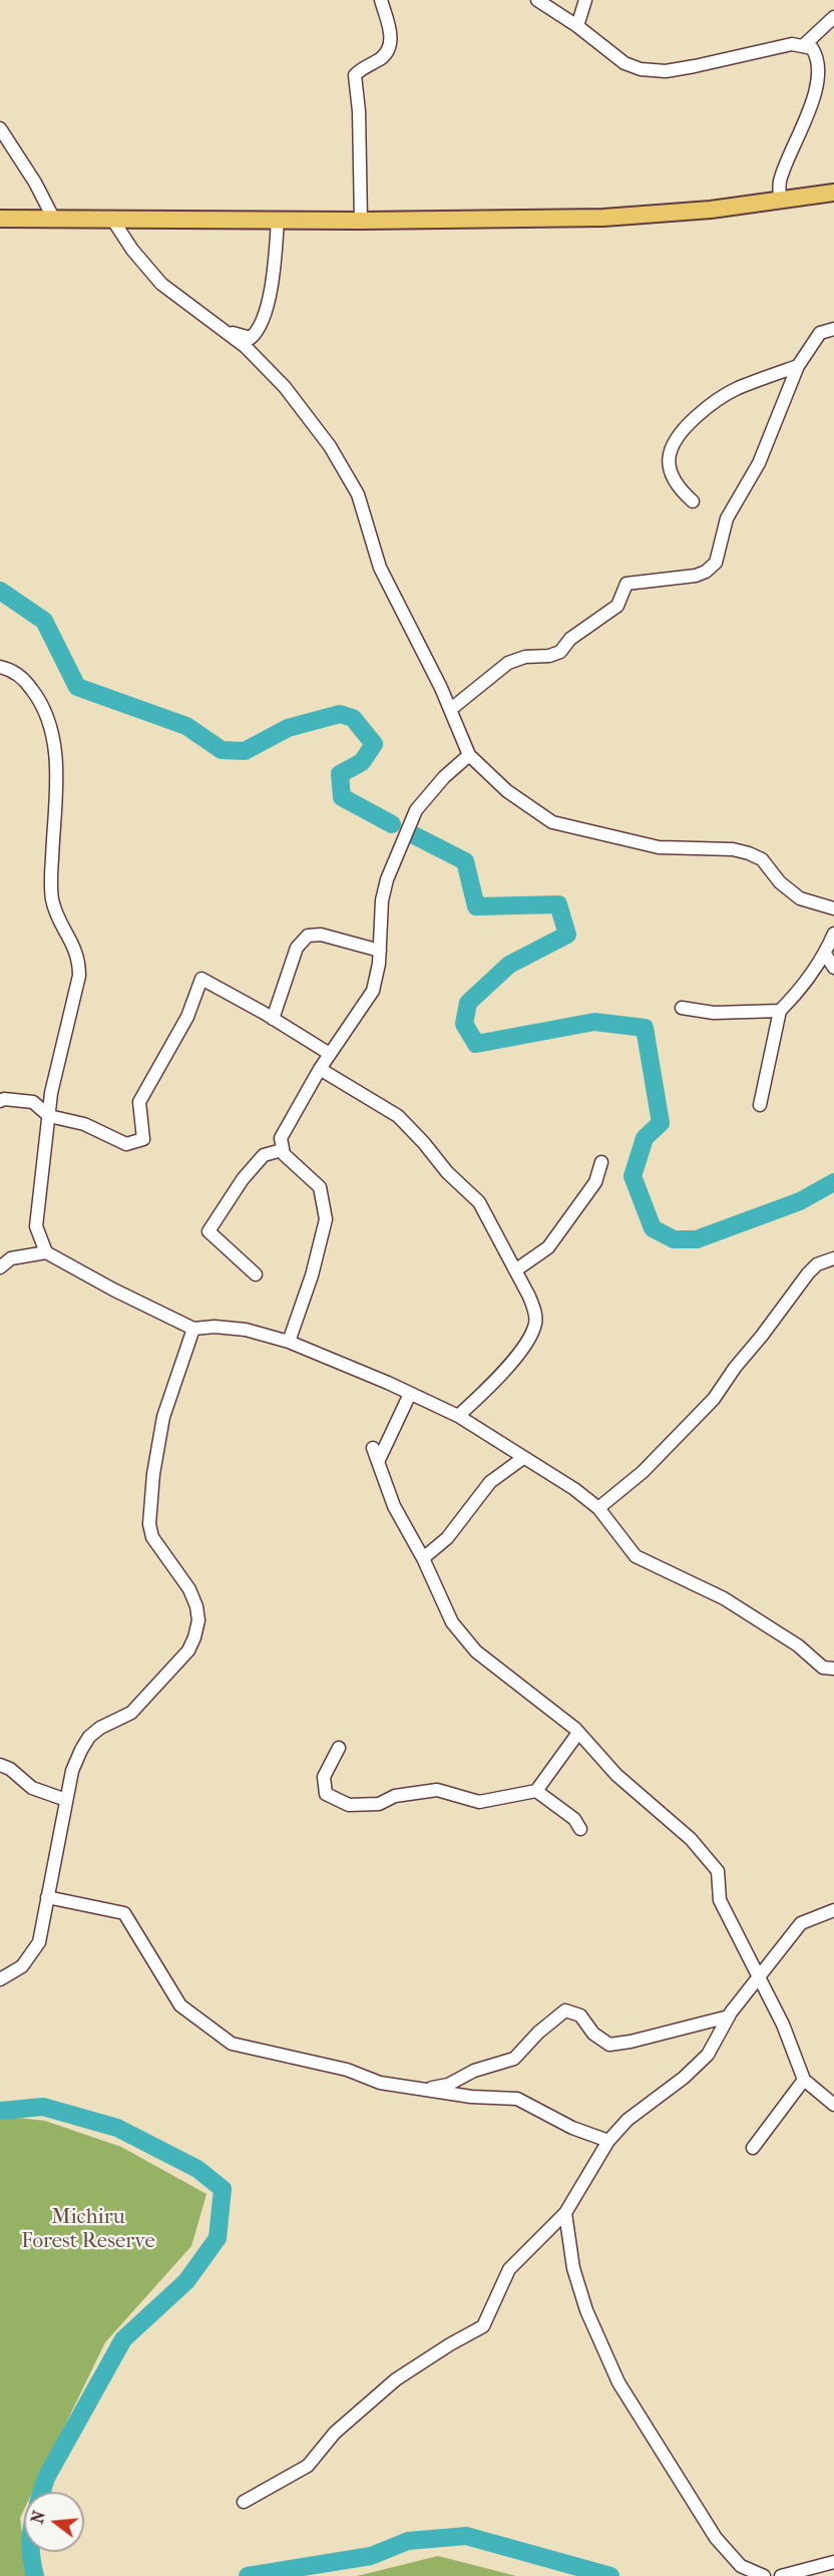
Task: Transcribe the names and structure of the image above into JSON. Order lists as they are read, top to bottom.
{
  "parks": ["Michiru Forest Reserve"],
  "north": "left"
}
